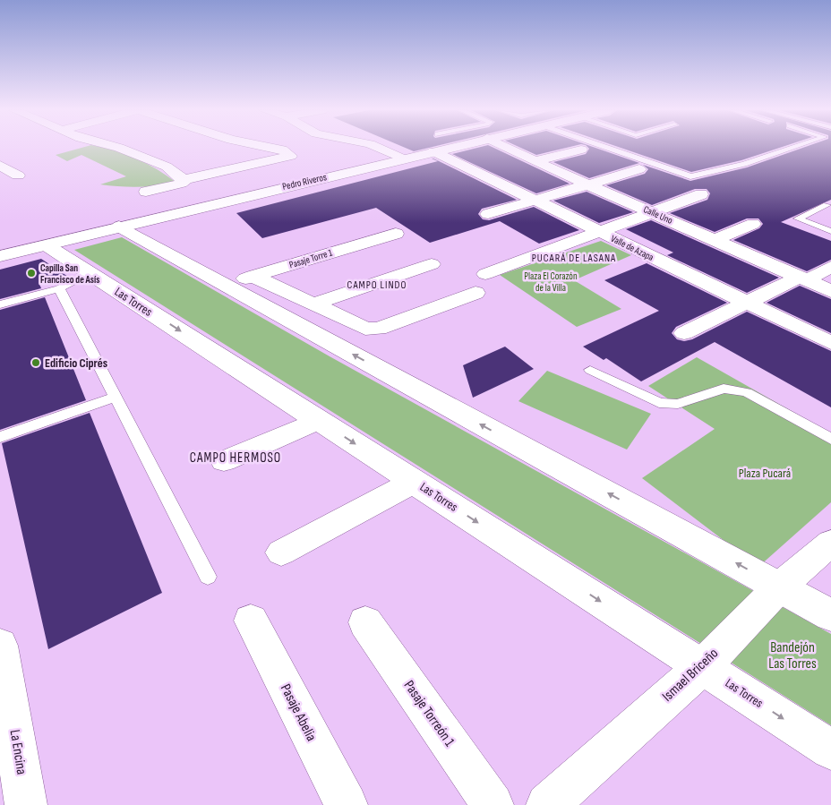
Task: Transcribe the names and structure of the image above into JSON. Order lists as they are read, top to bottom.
{
  "streets": {
    "street": [
      "Pedro Riveros",
      "Calle Uno",
      "Valle de Azapa",
      "Pasaje Torre 1",
      "Las Torres",
      "Ismael Briceño",
      "Pasaje Abelia",
      "Pasaje Torreón 1",
      "La Encina"
    ]
  },
  "crossings": [
    ["Pedro Riveros", "Las Torres"],
    ["Las Torres", "Ismael Briceño"]
  ],
  "districts": ["PUCARÁ DE LASANA", "CAMPO LINDO", "CAMPO HERMOSO"],
  "parks": ["Plaza El Corazón de la Villa", "Plaza Pucará", "Bandejón Las Torres"],
  "places": ["Capilla San Francisco de Asís", "Edificio Ciprés"]
}
